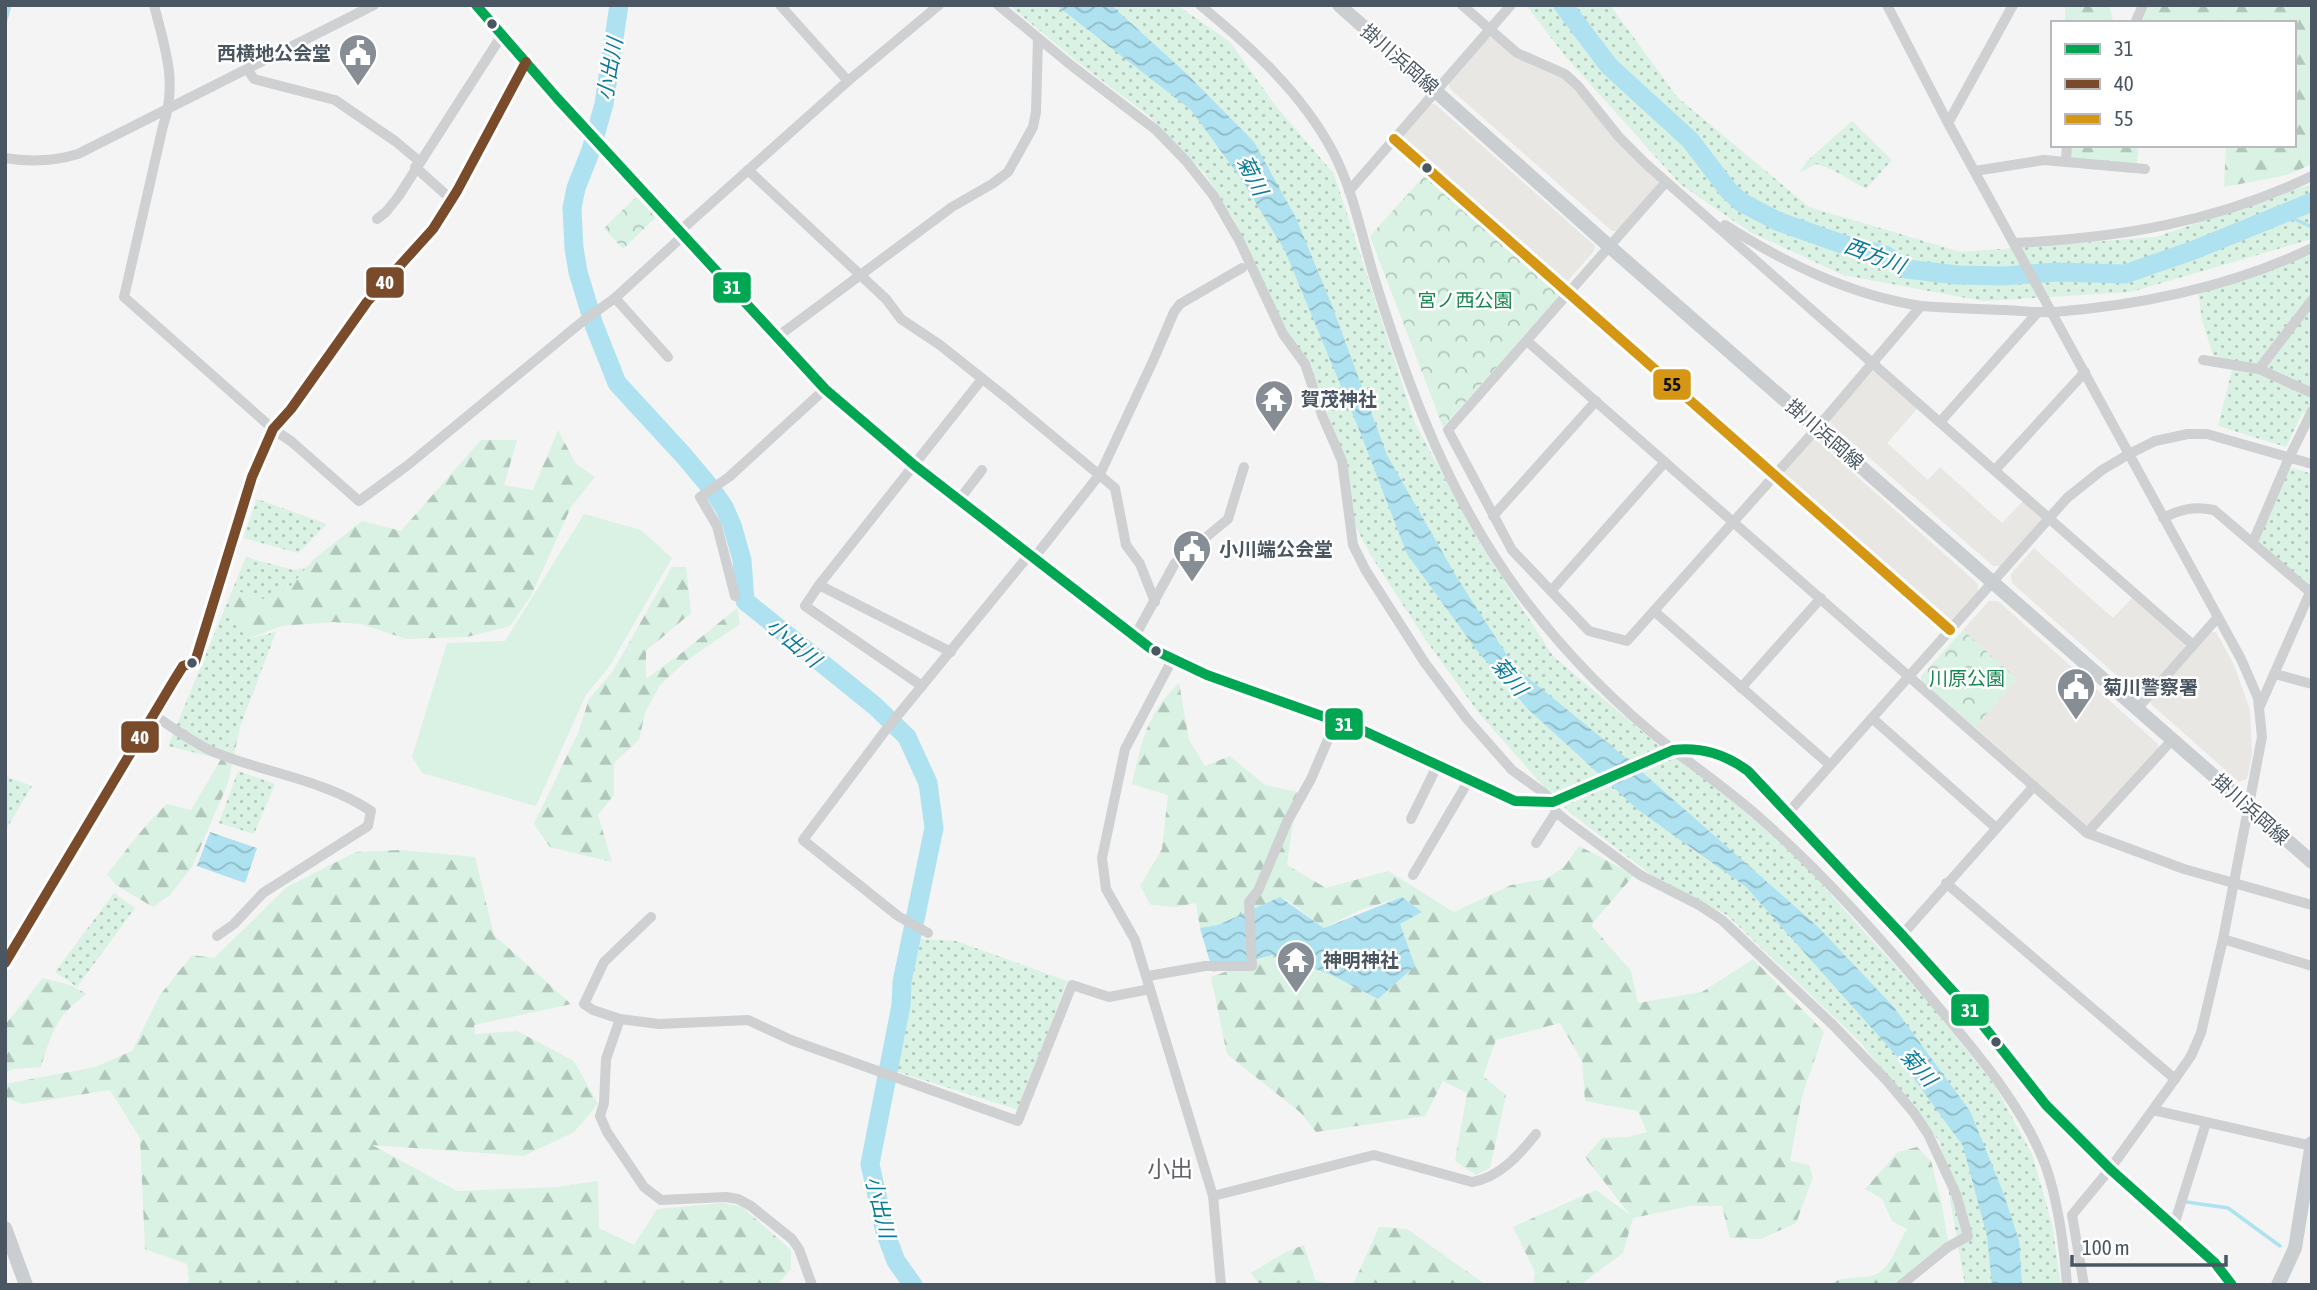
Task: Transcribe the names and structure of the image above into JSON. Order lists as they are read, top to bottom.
{
  "streets": {
    "main road": ["掛川浜岡線"]
  },
  "districts": ["小出"],
  "water": ["小出川", "菊川", "西方川"],
  "parks": ["宮ノ西公園", "川原公園"],
  "places": {
    "public building": ["西横地公会堂", "小川端公会堂", "菊川警察署"],
    "temple": ["賀茂神社", "神明神社"]
  },
  "lines": ["transit line 31", "transit line 40", "transit line 55"],
  "legend": ["31", "40", "55"],
  "scale_bar": "100 m"
}
